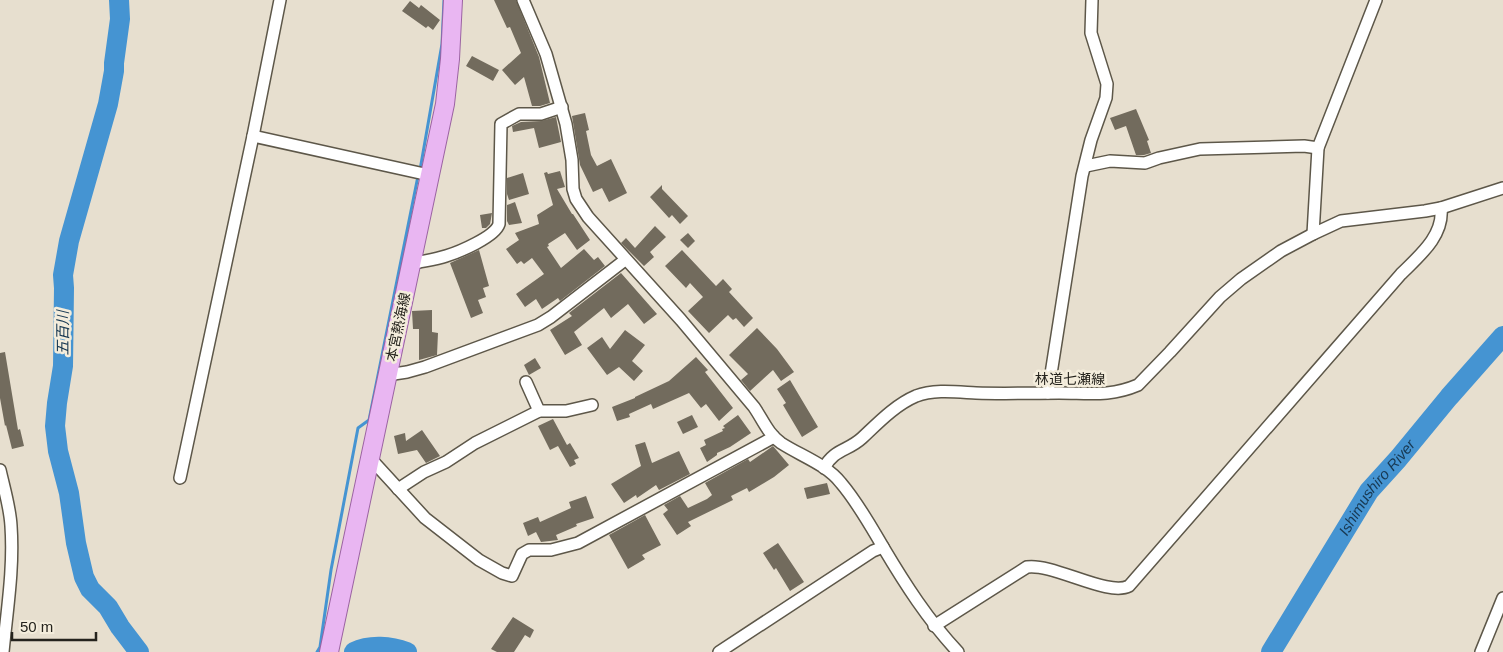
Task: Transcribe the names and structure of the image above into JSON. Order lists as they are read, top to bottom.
{
  "streets": {
    "main road": ["本宮熱海線"],
    "street": ["林道七瀬線"]
  },
  "water": ["五百川", "Ishimushiro River"],
  "scale_bar": "50 m"
}
